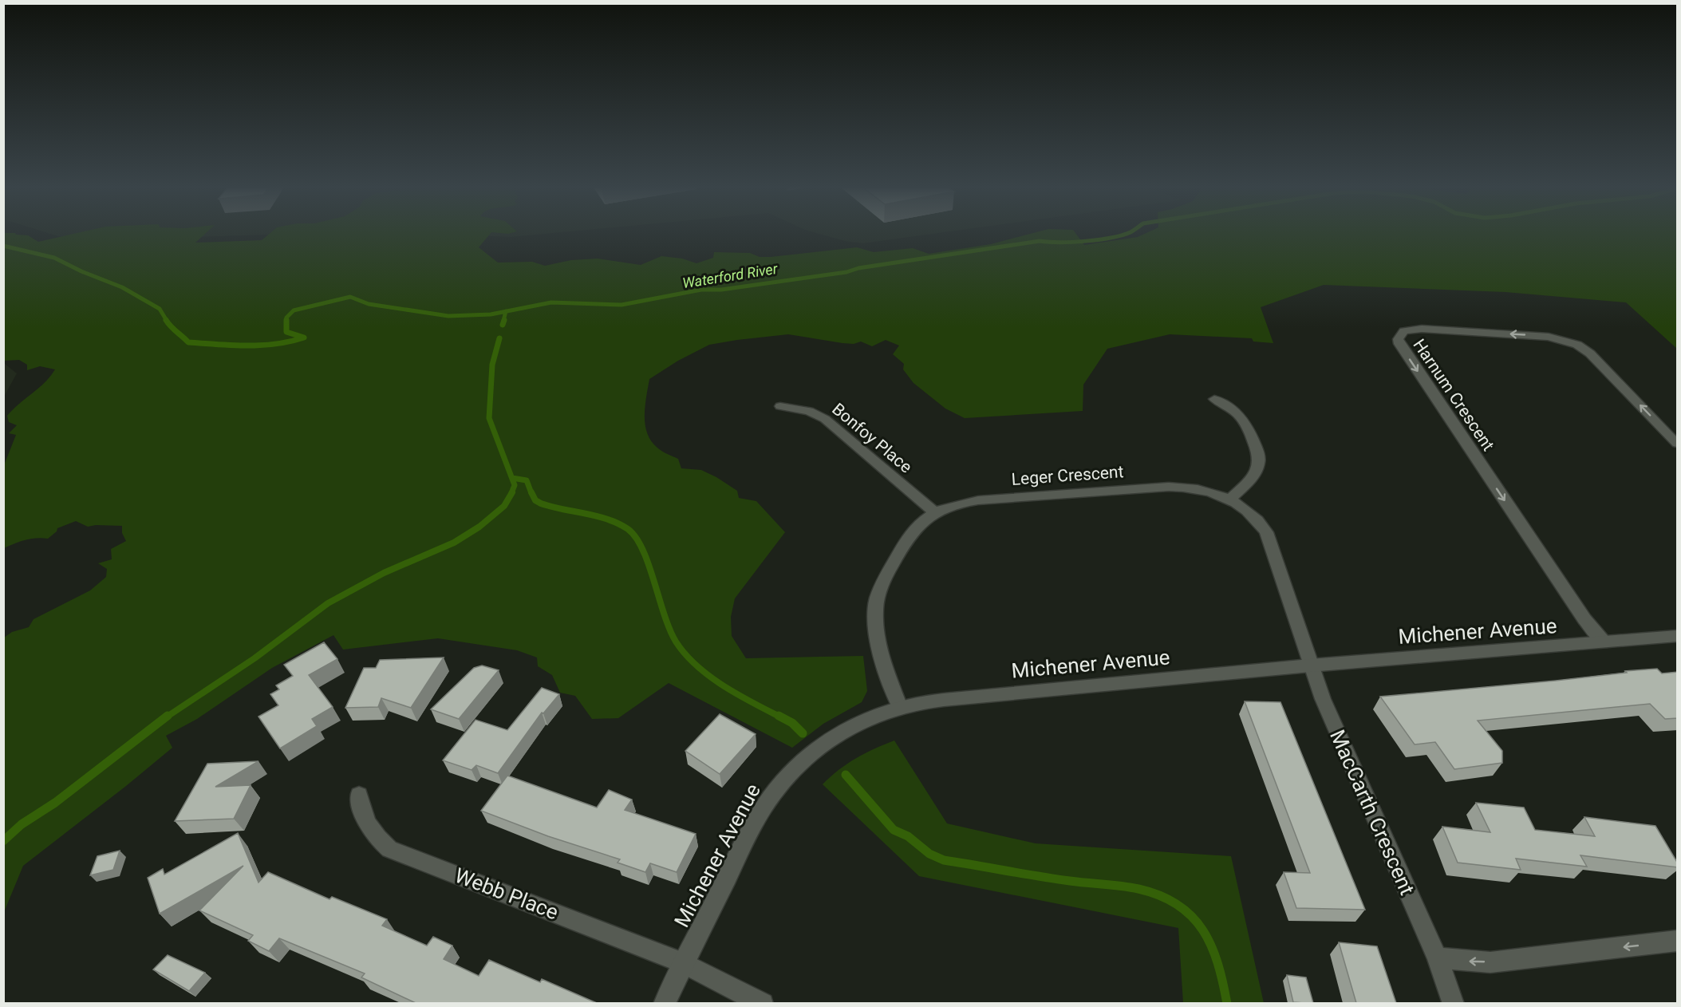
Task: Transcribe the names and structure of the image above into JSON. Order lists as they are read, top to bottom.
{
  "streets": {
    "street": [
      "Harnum Crescent",
      "Bonfoy Place",
      "Leger Crescent",
      "Michener Avenue",
      "MacCarth Crescent",
      "Webb Place"
    ]
  },
  "crossings": [
    ["Harnum Crescent", "Michener Avenue"],
    ["Bonfoy Place", "Leger Crescent"],
    ["Leger Crescent", "Michener Avenue"],
    ["Leger Crescent", "MacCarth Crescent"],
    ["Michener Avenue", "MacCarth Crescent"],
    ["Michener Avenue", "Webb Place"]
  ],
  "water": ["Waterford River"]
}
